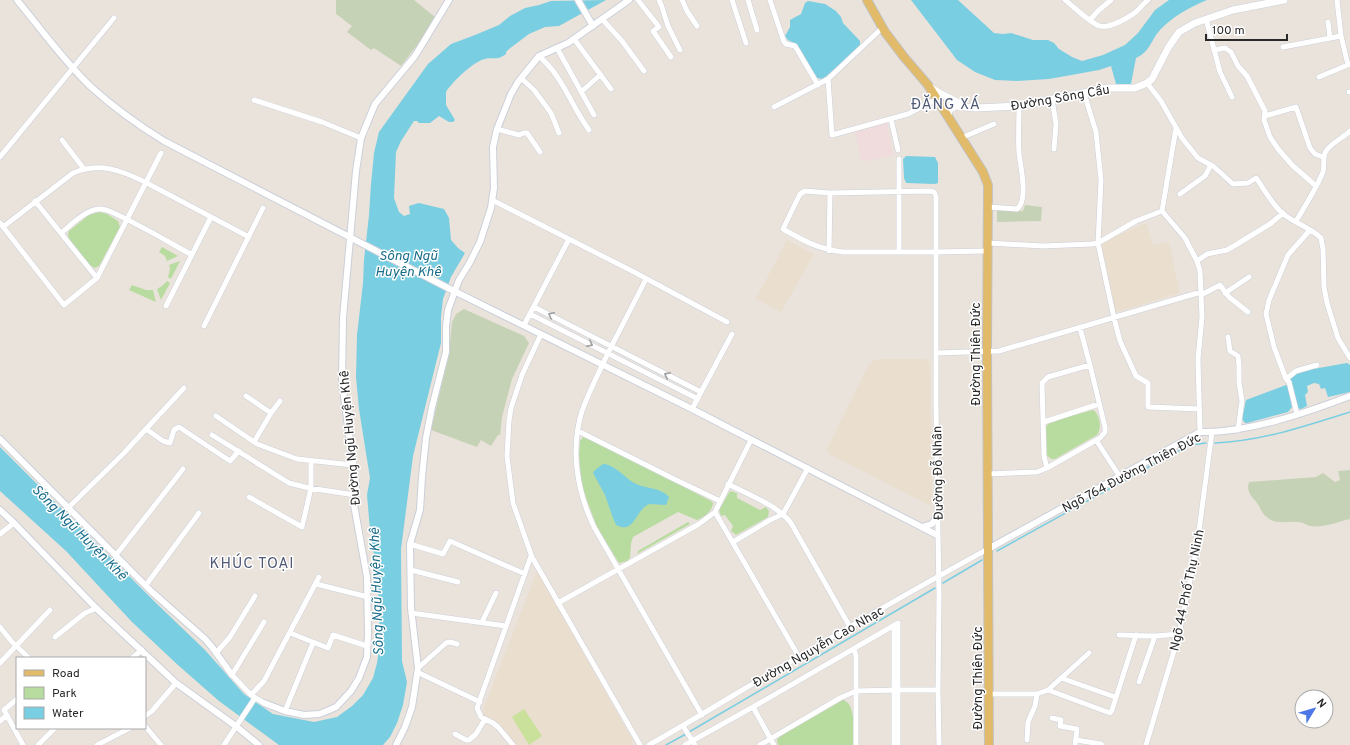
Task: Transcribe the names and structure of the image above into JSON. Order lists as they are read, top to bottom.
{
  "streets": {
    "main road": ["Đường Sông Cầu", "Đường Thiên Đức"],
    "street": [
      "Đường Ngũ Huyện Khê",
      "Ngõ 764 Đường Thiên Đức",
      "Đường Đỗ Nhân",
      "Ngõ 44 Phố Thụ Ninh",
      "Đường Nguyễn Cao Nhạc"
    ]
  },
  "crossings": [
    ["Đường Sông Cầu", "Đường Thiên Đức"],
    ["Đường Thiên Đức", "Ngõ 764 Đường Thiên Đức"],
    ["Đường Thiên Đức", "Đường Nguyễn Cao Nhạc"],
    ["Ngõ 764 Đường Thiên Đức", "Ngõ 44 Phố Thụ Ninh"],
    ["Ngõ 764 Đường Thiên Đức", "Đường Nguyễn Cao Nhạc"],
    ["Đường Đỗ Nhân", "Đường Nguyễn Cao Nhạc"]
  ],
  "districts": ["ĐẶNG XÁ", "KHÚC TOẠI"],
  "water": ["Sông Ngũ Huyện Khê"],
  "legend": ["Road", "Park", "Water"],
  "scale_bar": "100 m",
  "north": "top right"
}
